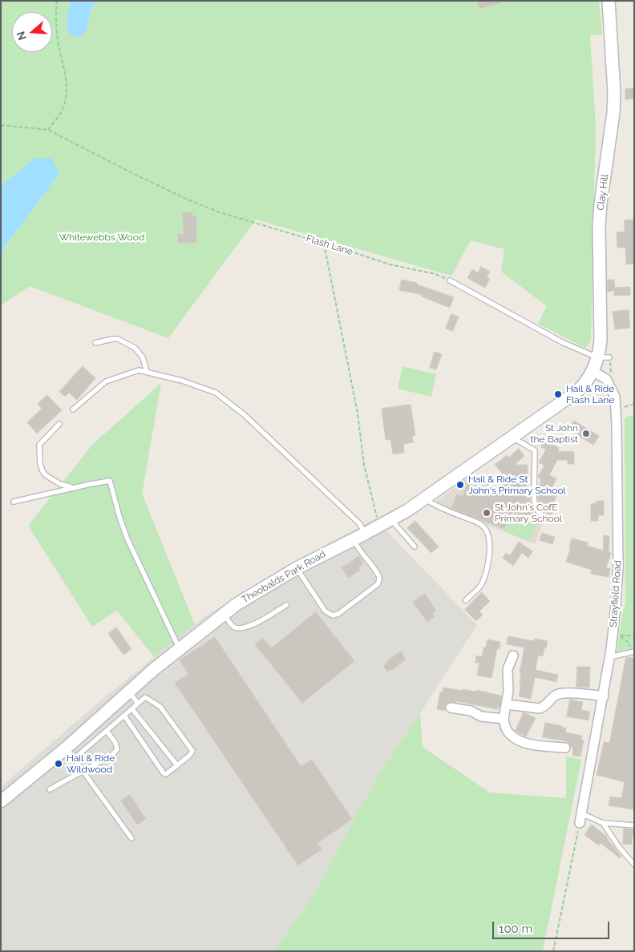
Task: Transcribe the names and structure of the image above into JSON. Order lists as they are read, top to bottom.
{
  "streets": {
    "street": ["Clay Hill", "Theobalds Park Road", "Strayfield Road"],
    "path": ["Flash Lane"]
  },
  "crossings": [
    ["Clay Hill", "Theobalds Park Road"],
    ["Clay Hill", "Strayfield Road"]
  ],
  "parks": ["Whitewebbs Wood"],
  "places": [
    "Hail & Ride Flash Lane",
    "St John the Baptist",
    "Hail & Ride St John's Primary School",
    "St John's CofE Primary School",
    "Hail & Ride Wildwood"
  ],
  "scale_bar": "100 m",
  "north": "left"
}
